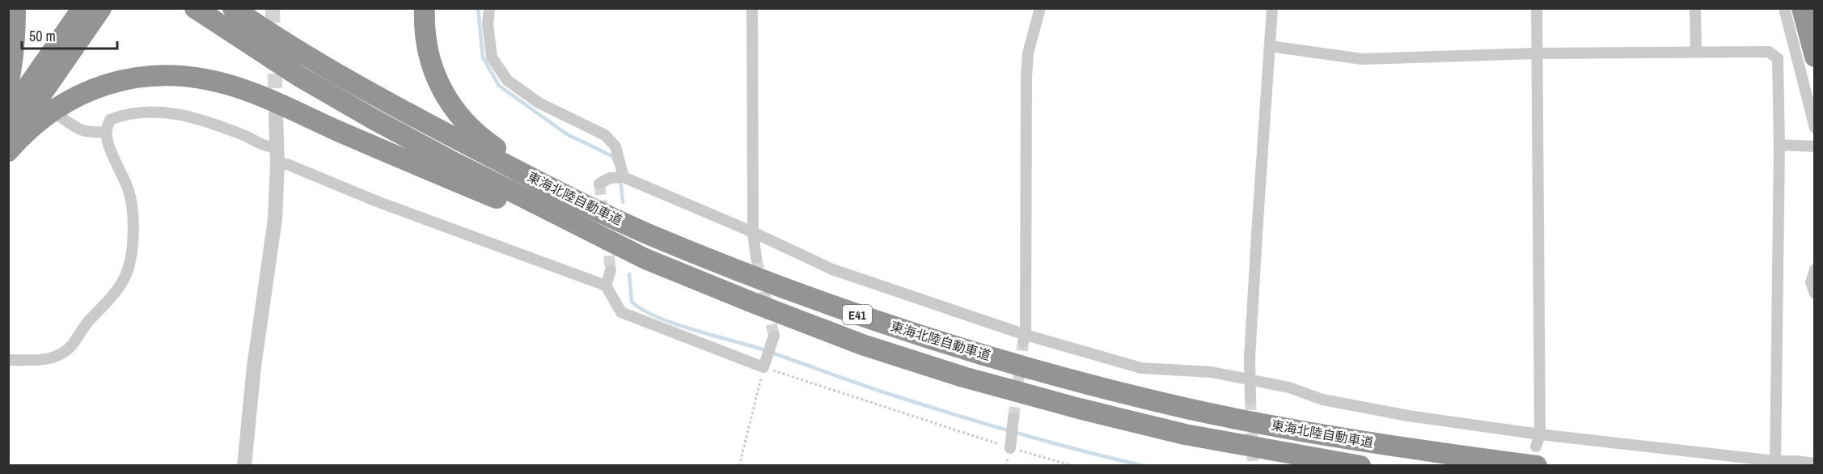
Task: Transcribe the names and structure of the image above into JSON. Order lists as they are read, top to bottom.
{
  "streets": {
    "highway": ["東海北陸自動車道", "E41"]
  },
  "scale_bar": "50 m"
}
